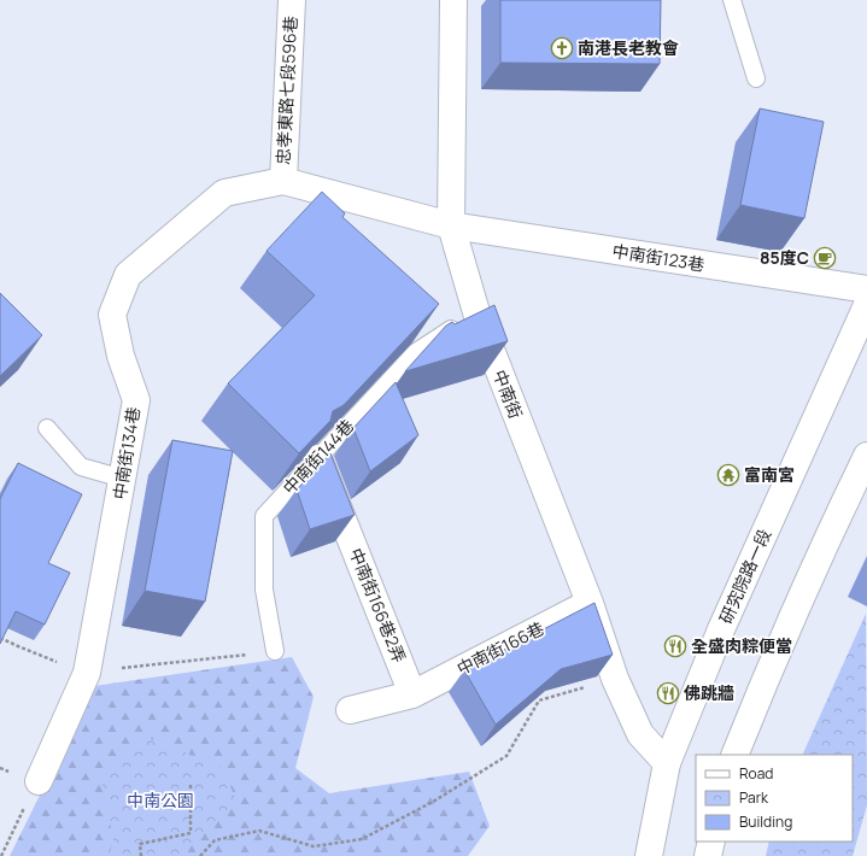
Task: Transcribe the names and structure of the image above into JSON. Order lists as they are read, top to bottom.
{
  "streets": {
    "street": [
      "忠孝東路七段596巷",
      "中南街123巷",
      "中南街",
      "中南街134巷",
      "研究院路一段",
      "中南街166巷2弄",
      "中南街166巷"
    ],
    "lane": ["中南街144巷"]
  },
  "crossings": [
    ["忠孝東路七段596巷", "中南街134巷"],
    ["中南街123巷", "中南街"],
    ["中南街123巷", "中南街134巷"],
    ["中南街", "中南街134巷"],
    ["中南街", "中南街144巷"],
    ["中南街", "研究院路一段"],
    ["中南街", "中南街166巷"],
    ["中南街144巷", "中南街166巷2弄"],
    ["中南街166巷2弄", "中南街166巷"]
  ],
  "parks": ["中南公園"],
  "places": {
    "church": ["南港長老教會"],
    "cafe": ["85度C"],
    "temple": ["富南宮"],
    "restaurant": ["全盛肉粽便當", "佛跳牆"]
  },
  "legend": ["Road", "Park", "Building"]
}
